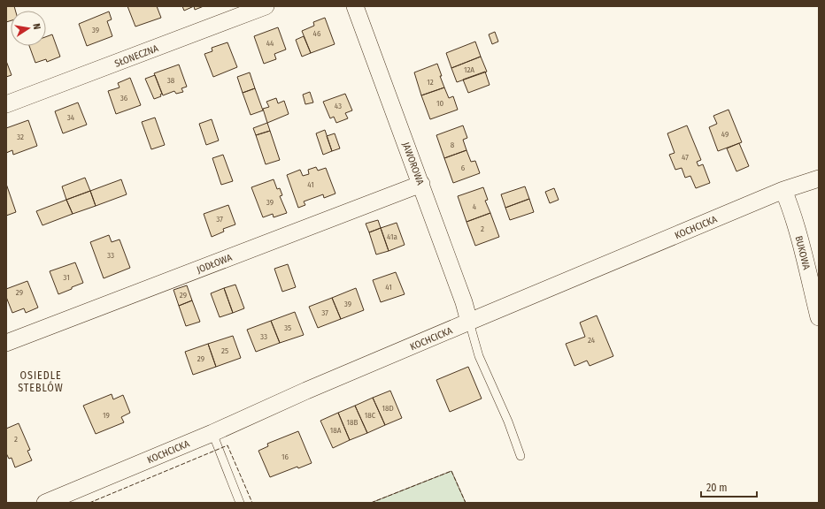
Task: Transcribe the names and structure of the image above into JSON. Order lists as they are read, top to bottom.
{
  "streets": {
    "street": [
      "SŁONECZNA",
      "JAWOROWA",
      "KOCHCICKA",
      "BUKOWA",
      "JODŁOWA"
    ]
  },
  "crossings": [
    ["JAWOROWA", "KOCHCICKA"],
    ["JAWOROWA", "JODŁOWA"],
    ["KOCHCICKA", "BUKOWA"]
  ],
  "districts": ["OSIEDLE STEBLÓW"],
  "house_numbers": [
    "39",
    "46",
    "44",
    "12A",
    "38",
    "12",
    "36",
    "10",
    "43",
    "34",
    "49",
    "32",
    "8",
    "47",
    "6",
    "41",
    "39",
    "4",
    "37",
    "2",
    "41a",
    "33",
    "31",
    "41",
    "29",
    "29",
    "39",
    "37",
    "35",
    "33",
    "24",
    "25",
    "29",
    "18D",
    "19",
    "18C",
    "18B",
    "18A",
    "2",
    "16"
  ],
  "scale_bar": "20 m",
  "north": "right"
}
